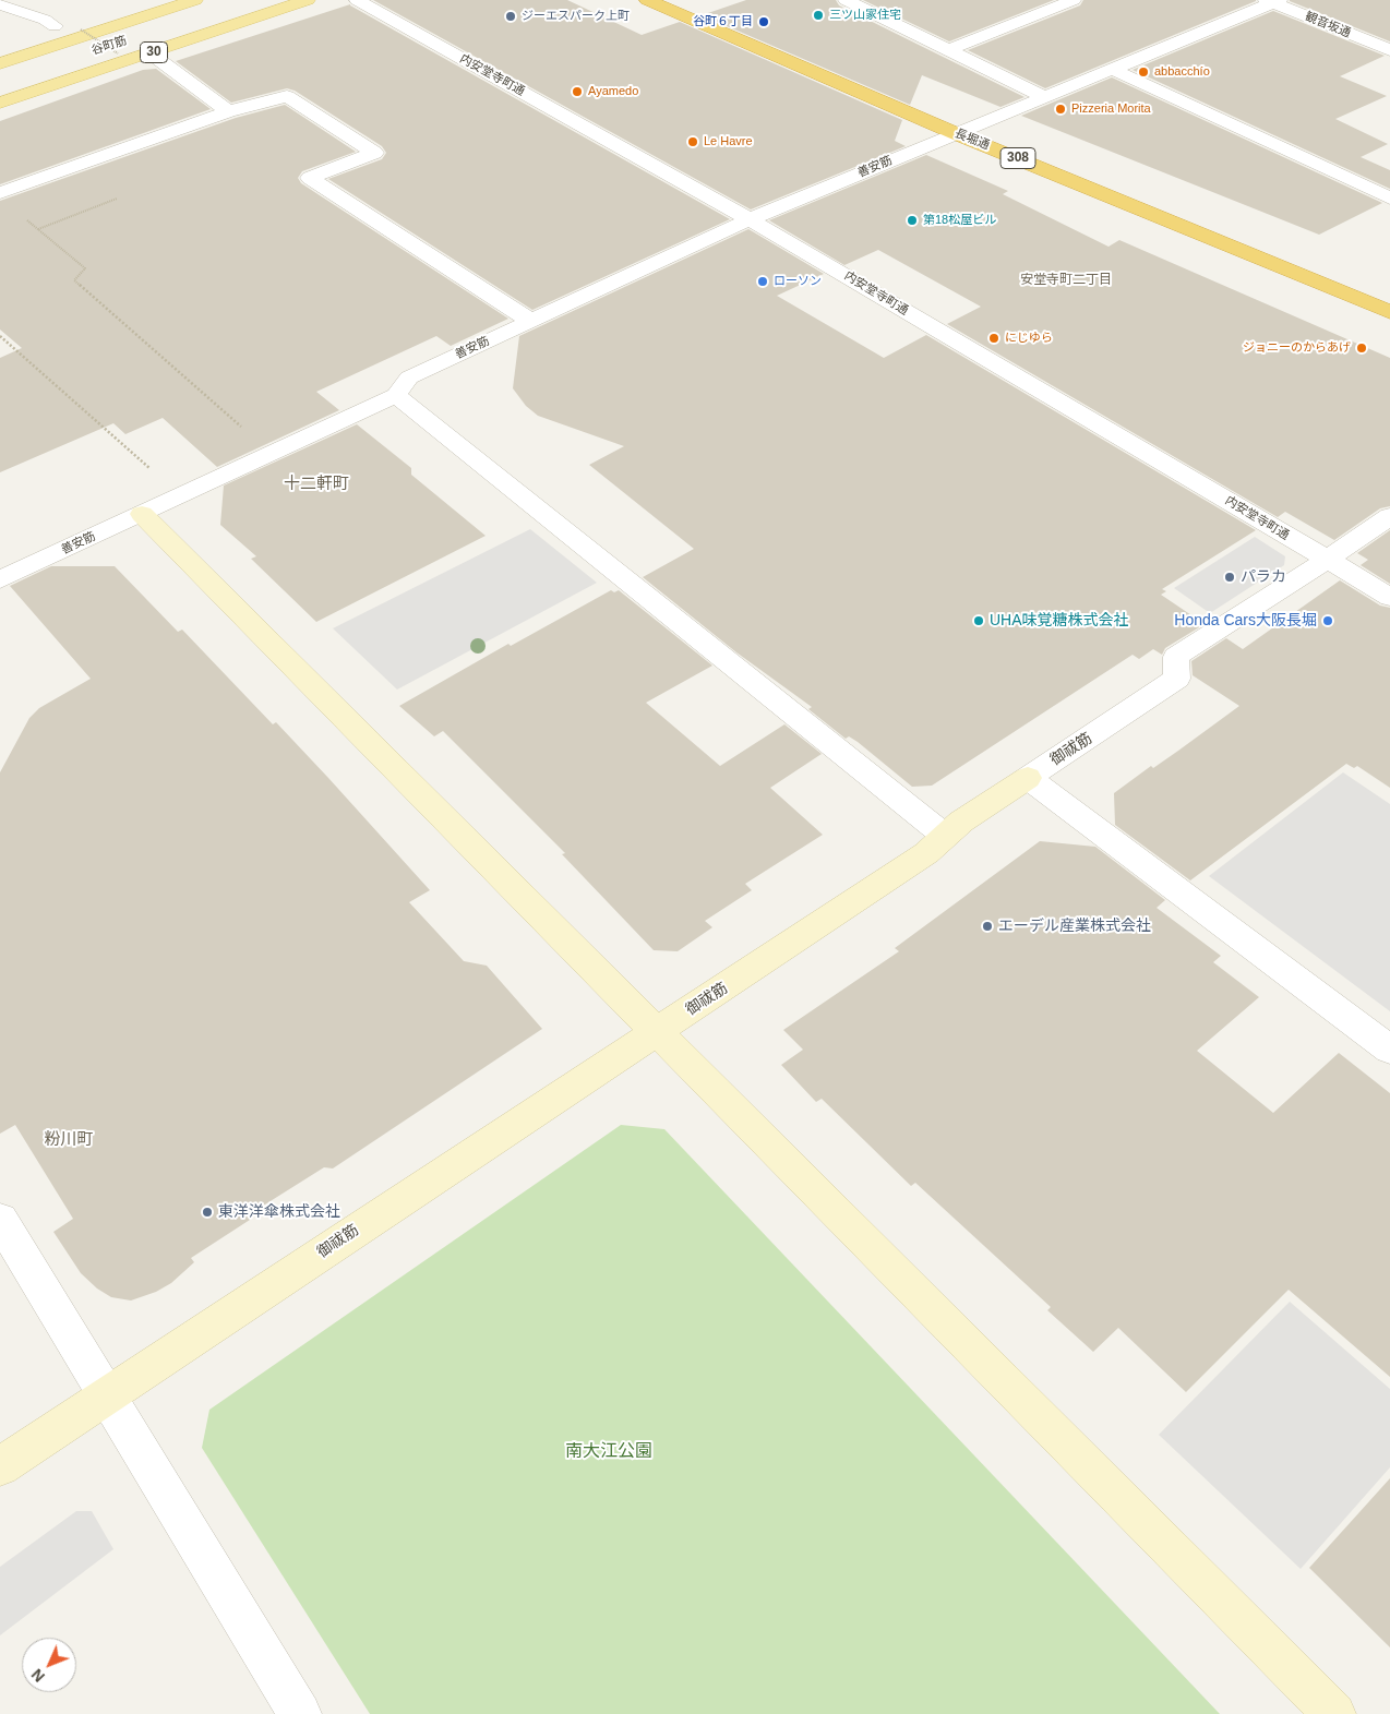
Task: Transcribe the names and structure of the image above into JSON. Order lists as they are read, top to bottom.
{
  "streets": {
    "highway": ["長堀通", "308"],
    "main road": ["谷町筋", "30"],
    "street": [
      "観音坂通",
      "内安堂寺町通",
      "善安筋",
      "御祓筋"
    ]
  },
  "crossings": [
    ["観音坂通", "善安筋"],
    ["内安堂寺町通", "善安筋"],
    ["内安堂寺町通", "御祓筋"],
    ["長堀通", "善安筋"]
  ],
  "districts": ["安堂寺町二丁目", "十二軒町", "粉川町"],
  "parks": ["南大江公園"],
  "places": [
    "三ツ山家住宅",
    "ジーエスパーク上町",
    "谷町６丁目",
    "abbacchío",
    "Ayamedo",
    "Pizzeria Morita",
    "Le Havre",
    "第18松屋ビル",
    "ローソン",
    "にじゆら",
    "ジョニーのからあげ",
    "パラカ",
    "UHA味覚糖株式会社",
    "Honda Cars大阪長堀",
    "エーデル産業株式会社",
    "東洋洋傘株式会社"
  ],
  "north": "bottom left"
}
